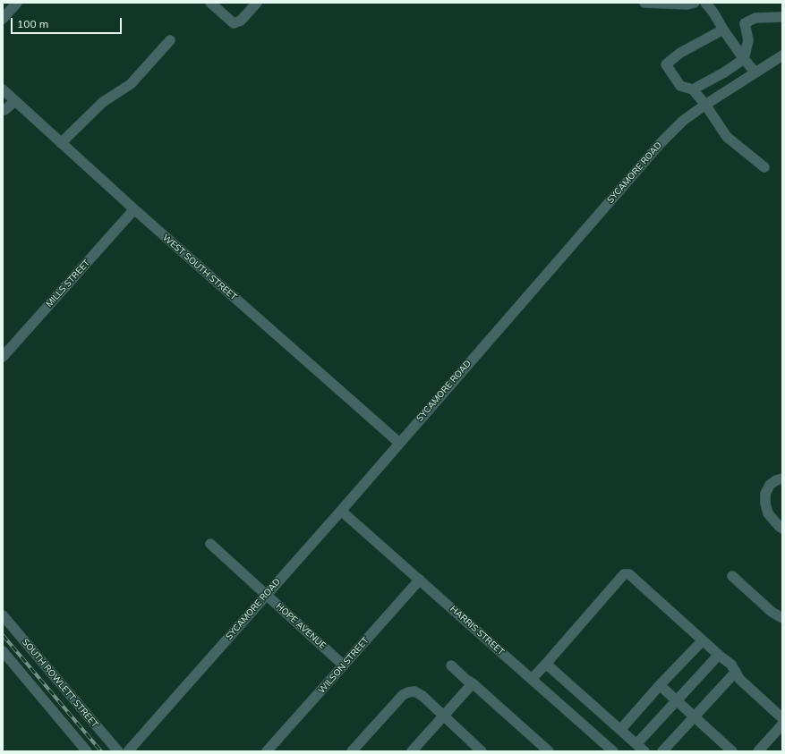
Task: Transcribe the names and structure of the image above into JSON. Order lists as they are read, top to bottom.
{
  "streets": {
    "street": [
      "SYCAMORE ROAD",
      "WEST SOUTH STREET",
      "MILLS STREET",
      "HOPE AVENUE",
      "HARRIS STREET",
      "WILSON STREET",
      "SOUTH ROWLETT STREET"
    ]
  },
  "crossings": [
    ["SYCAMORE ROAD", "WEST SOUTH STREET"],
    ["SYCAMORE ROAD", "HOPE AVENUE"],
    ["SYCAMORE ROAD", "HARRIS STREET"],
    ["WEST SOUTH STREET", "MILLS STREET"],
    ["HOPE AVENUE", "WILSON STREET"],
    ["HARRIS STREET", "WILSON STREET"]
  ],
  "scale_bar": "100 m"
}
